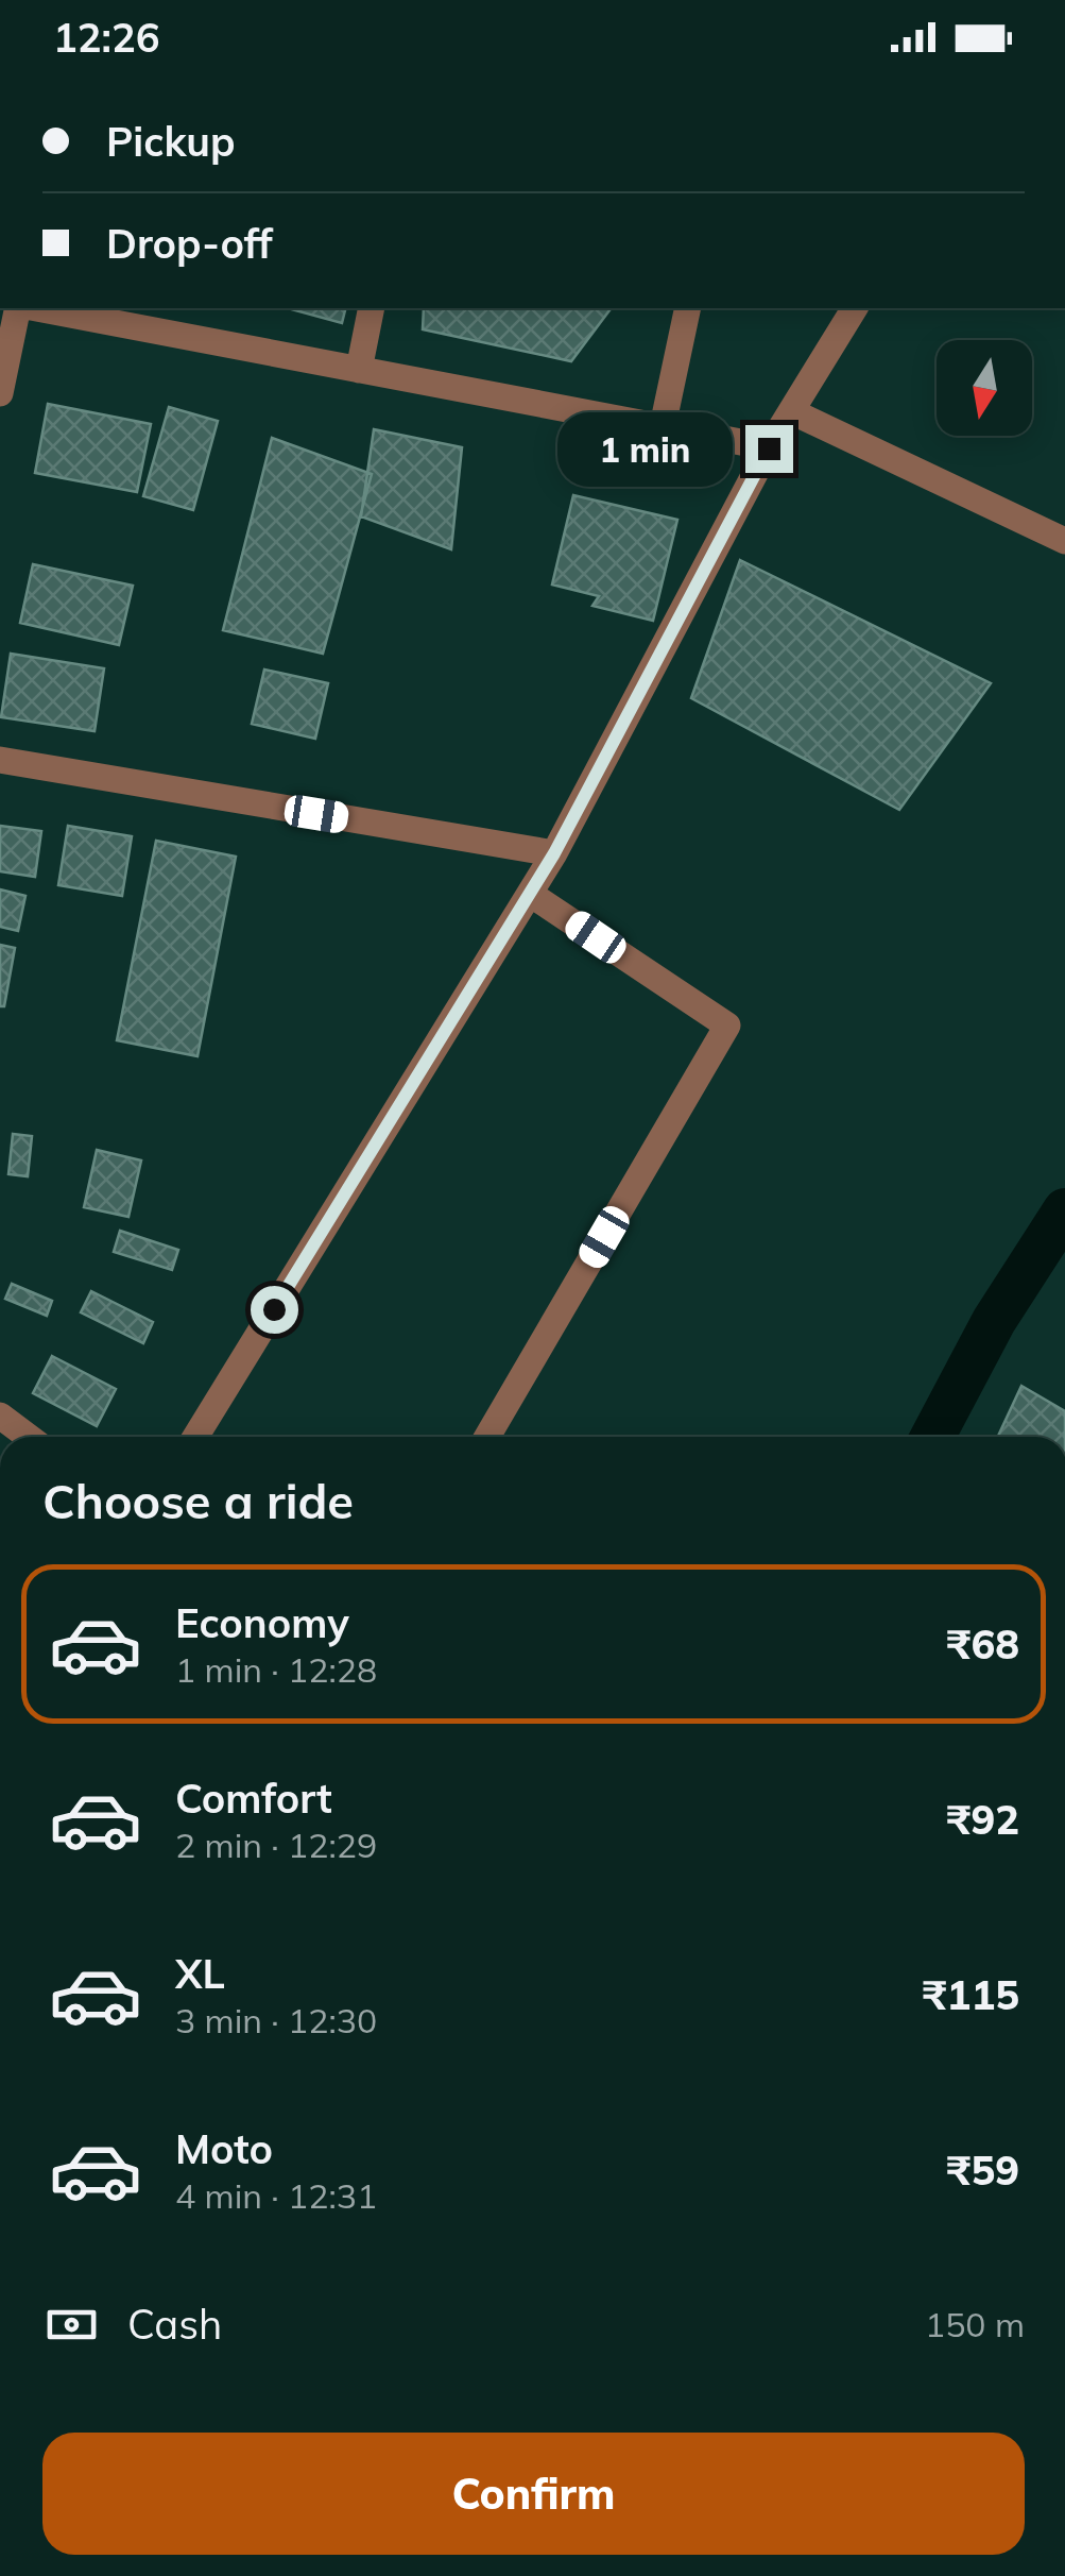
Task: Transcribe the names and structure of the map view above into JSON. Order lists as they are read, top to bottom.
{
  "north": "bottom",
  "page": {
    "status": "12:26",
    "banner": ["Pickup", "Drop-off"],
    "bubble": "1 min",
    "heading": "Choose a ride",
    "list": [
      {
        "name": "Economy",
        "note": "1 min · 12:28",
        "value": "₹68"
      },
      {
        "name": "Comfort",
        "note": "2 min · 12:29",
        "value": "₹92"
      },
      {
        "name": "XL",
        "note": "3 min · 12:30",
        "value": "₹115"
      },
      {
        "name": "Moto",
        "note": "4 min · 12:31",
        "value": "₹59"
      }
    ],
    "pay": ["Cash", "150 m"],
    "buttons": "Confirm"
  }
}
